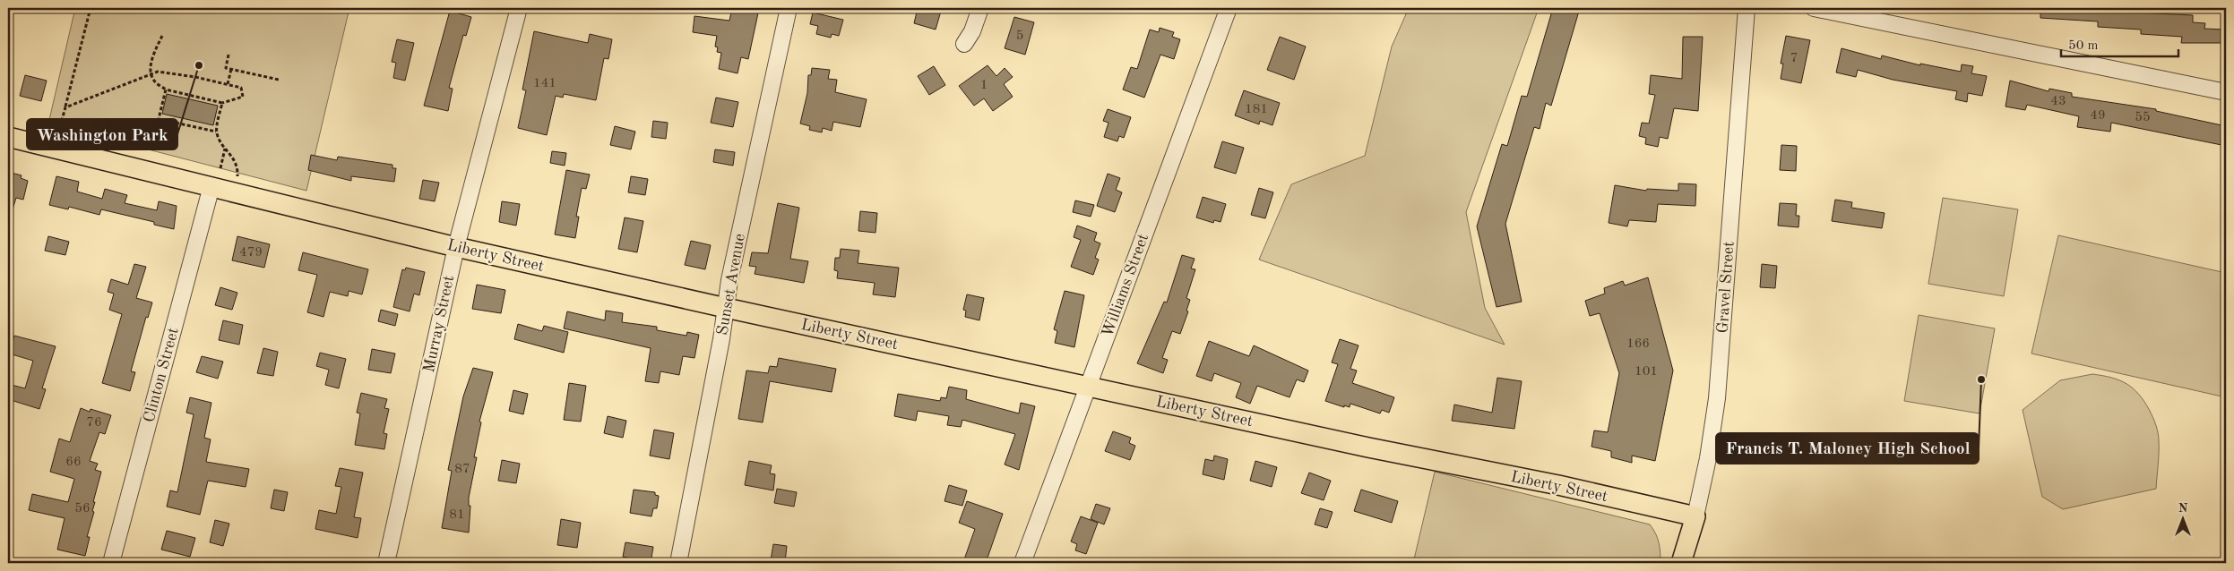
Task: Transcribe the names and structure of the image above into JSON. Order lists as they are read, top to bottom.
{
  "streets": {
    "main road": ["Liberty Street", "Gravel Street"],
    "street": [
      "Sunset Avenue",
      "Williams Street",
      "Murray Street",
      "Clinton Street"
    ]
  },
  "crossings": [
    ["Liberty Street", "Sunset Avenue"],
    ["Liberty Street", "Williams Street"],
    ["Liberty Street", "Gravel Street"],
    ["Liberty Street", "Murray Street"],
    ["Liberty Street", "Clinton Street"]
  ],
  "places": ["Washington Park", "Francis T. Maloney High School"],
  "house_numbers": [
    "5",
    "7",
    "141",
    "1",
    "43",
    "181",
    "49",
    "55",
    "479",
    "166",
    "101",
    "76",
    "66",
    "87",
    "56",
    "81"
  ],
  "scale_bar": "50 m",
  "north": "top"
}
